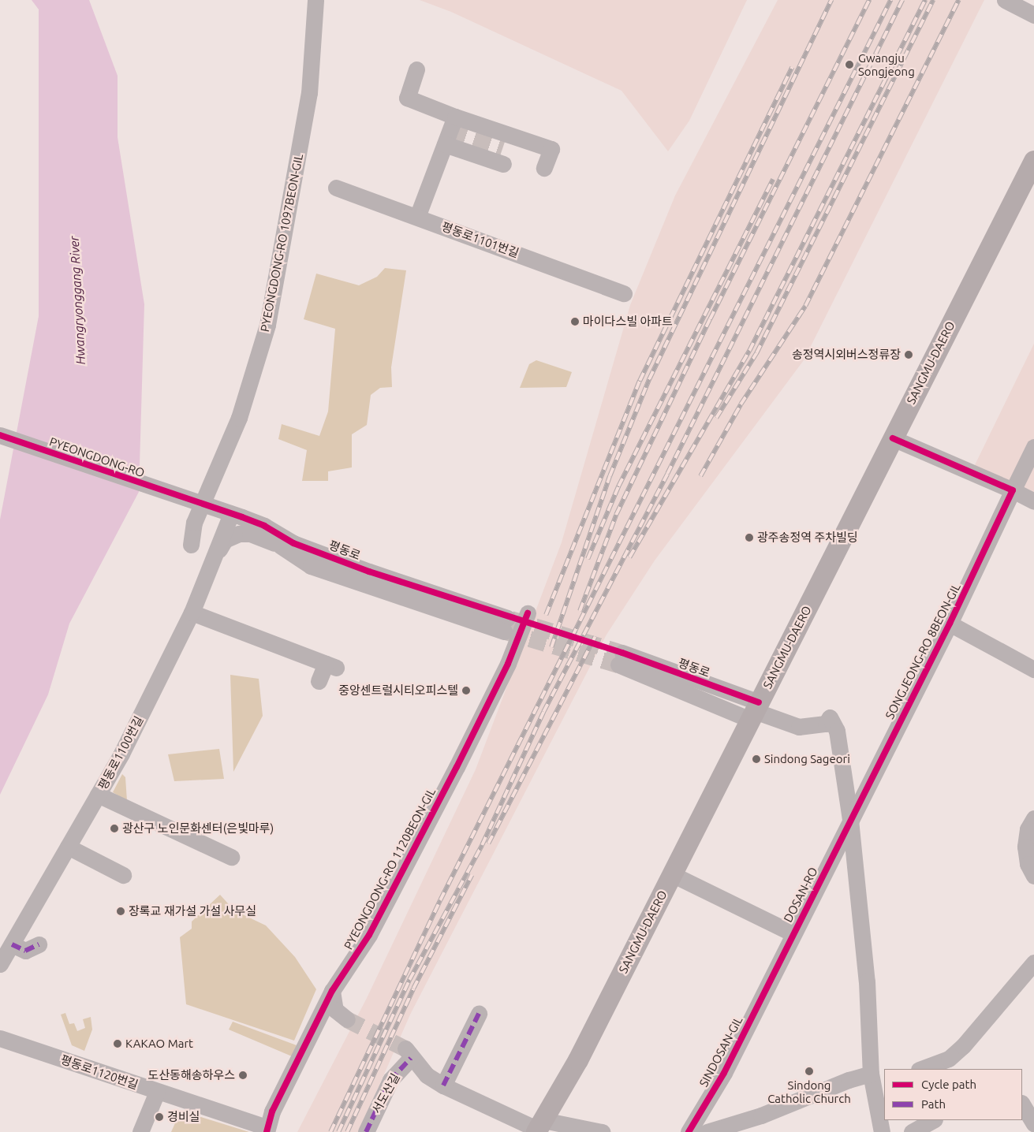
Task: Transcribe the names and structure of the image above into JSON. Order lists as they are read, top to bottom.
{
  "streets": {
    "main road": ["SANGMU-DAERO"],
    "street": [
      "평동로1101번길",
      "PYEONGDONG-RO 1097BEON-GIL",
      "PYEONGDONG-RO",
      "평동로",
      "SONGJEONG-RO 8BEON-GIL",
      "평동로1100번길",
      "PYEONGDONG-RO 1120BEON-GIL",
      "DOSAN-RO",
      "SINDOSAN-GIL",
      "평동로1120번길",
      "서도산길"
    ]
  },
  "crossings": [
    ["PYEONGDONG-RO 1097BEON-GIL", "PYEONGDONG-RO"],
    ["PYEONGDONG-RO 1097BEON-GIL", "평동로"],
    ["SANGMU-DAERO", "평동로"],
    ["PYEONGDONG-RO", "평동로"],
    ["평동로", "평동로1100번길"],
    ["SONGJEONG-RO 8BEON-GIL", "DOSAN-RO"],
    ["PYEONGDONG-RO 1120BEON-GIL", "평동로1120번길"],
    ["DOSAN-RO", "SINDOSAN-GIL"]
  ],
  "water": ["Hwangryonggang River"],
  "places": [
    "Gwangju Songjeong",
    "마이다스빌 아파트",
    "송정역시외버스정류장",
    "광주송정역 주차빌딩",
    "중앙센트럴시티오피스텔",
    "Sindong Sageori",
    "광산구 노인문화센터(은빛마루)",
    "장록교 재가설 가설 사무실",
    "KAKAO Mart",
    "Sindong Catholic Church",
    "도산동해송하우스",
    "경비실"
  ],
  "legend": ["Cycle path", "Path"]
}
